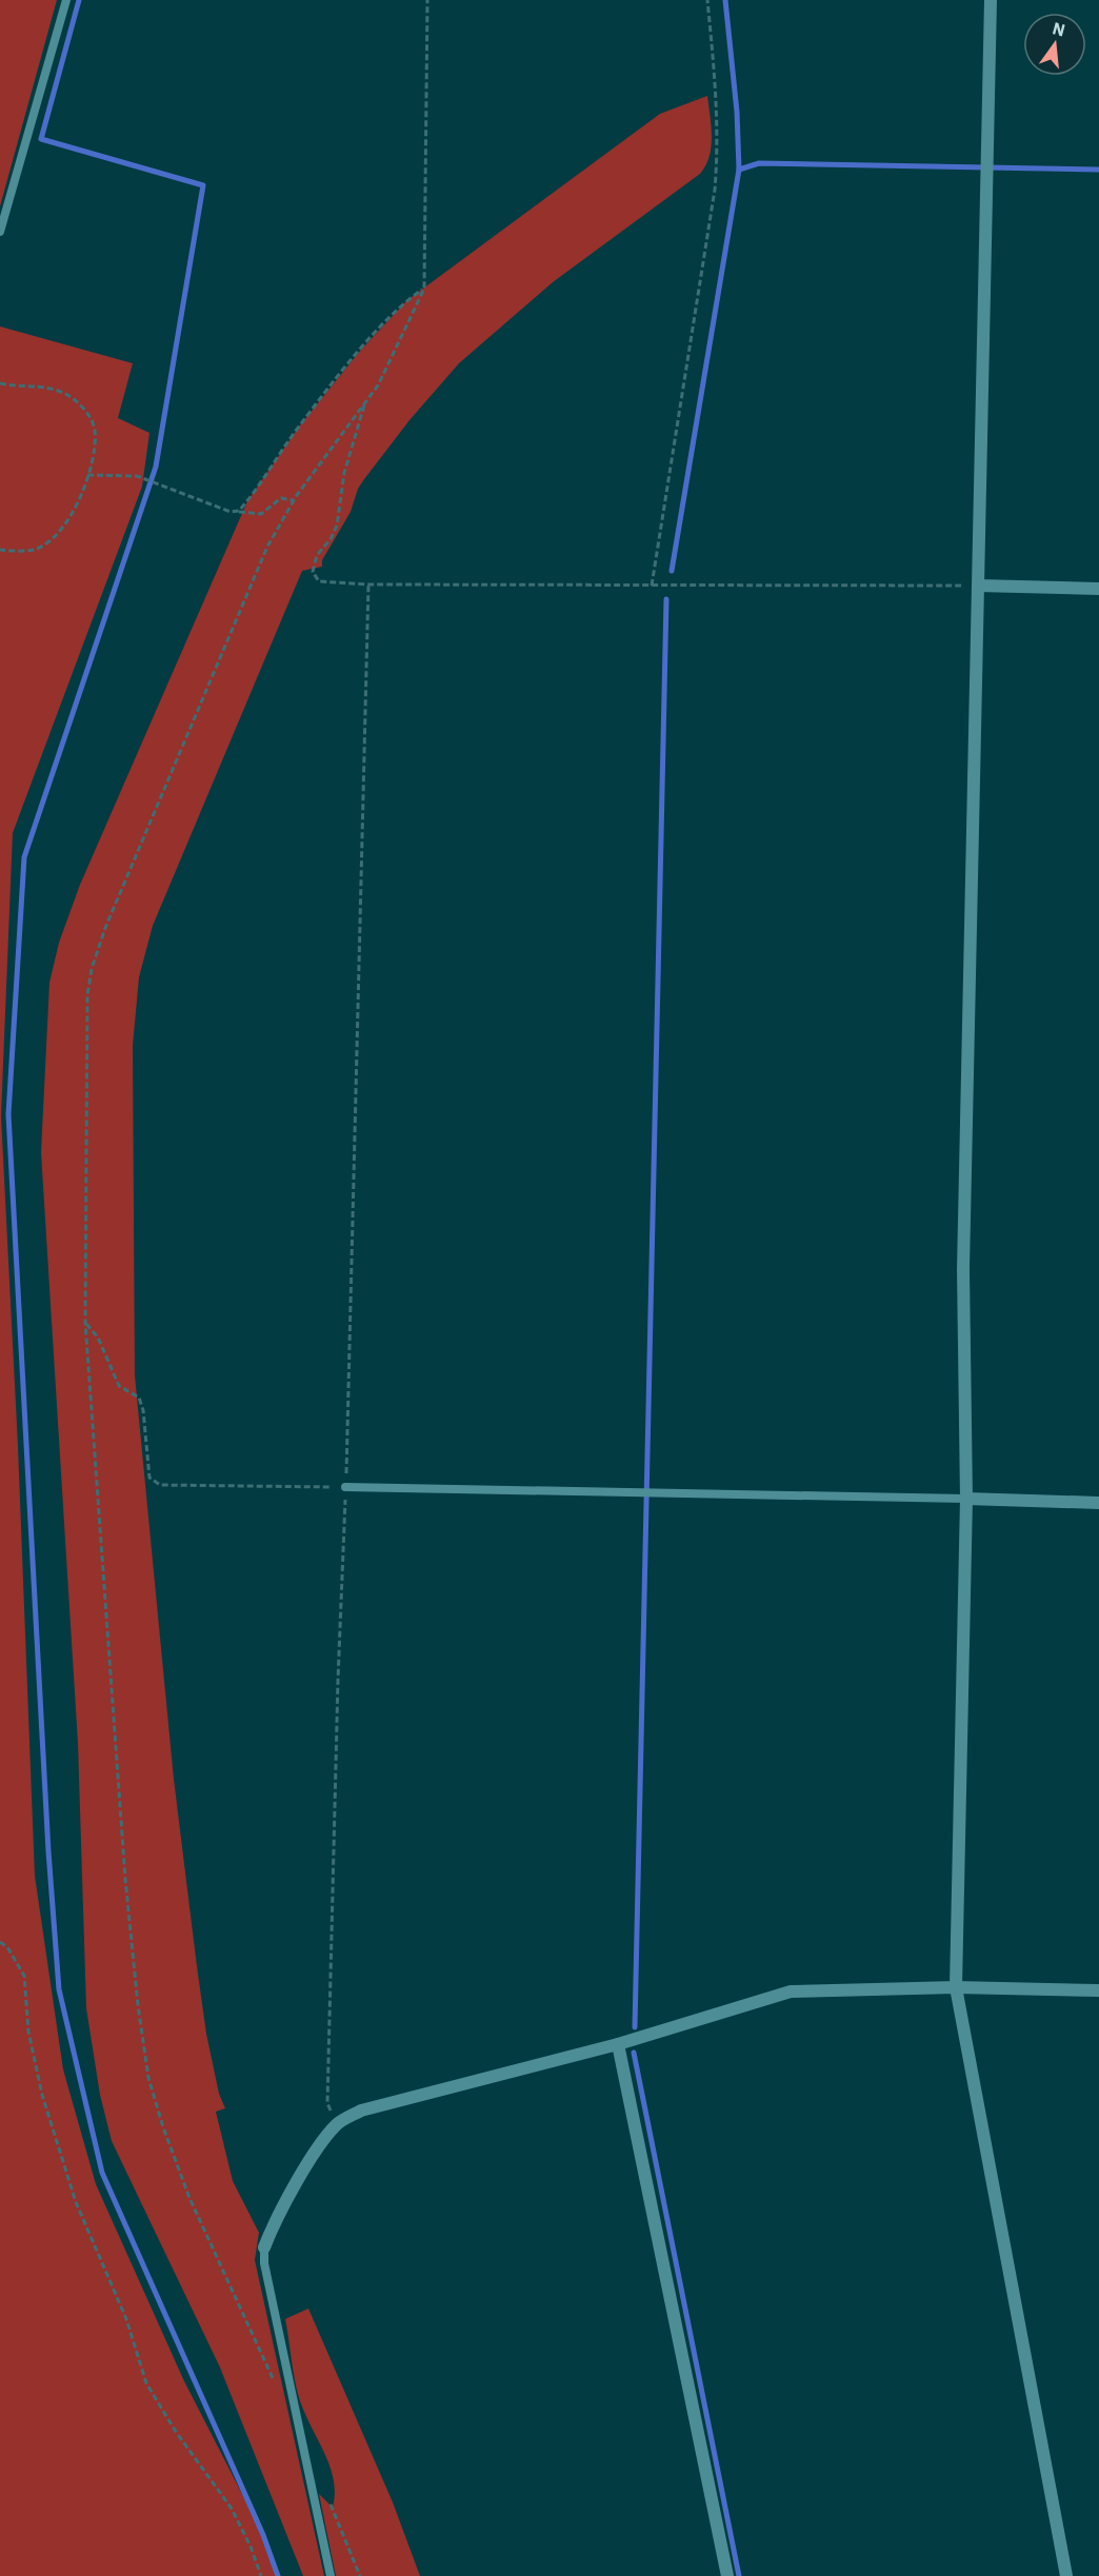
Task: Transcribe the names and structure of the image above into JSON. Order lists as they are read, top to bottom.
{
  "north": "top"
}
